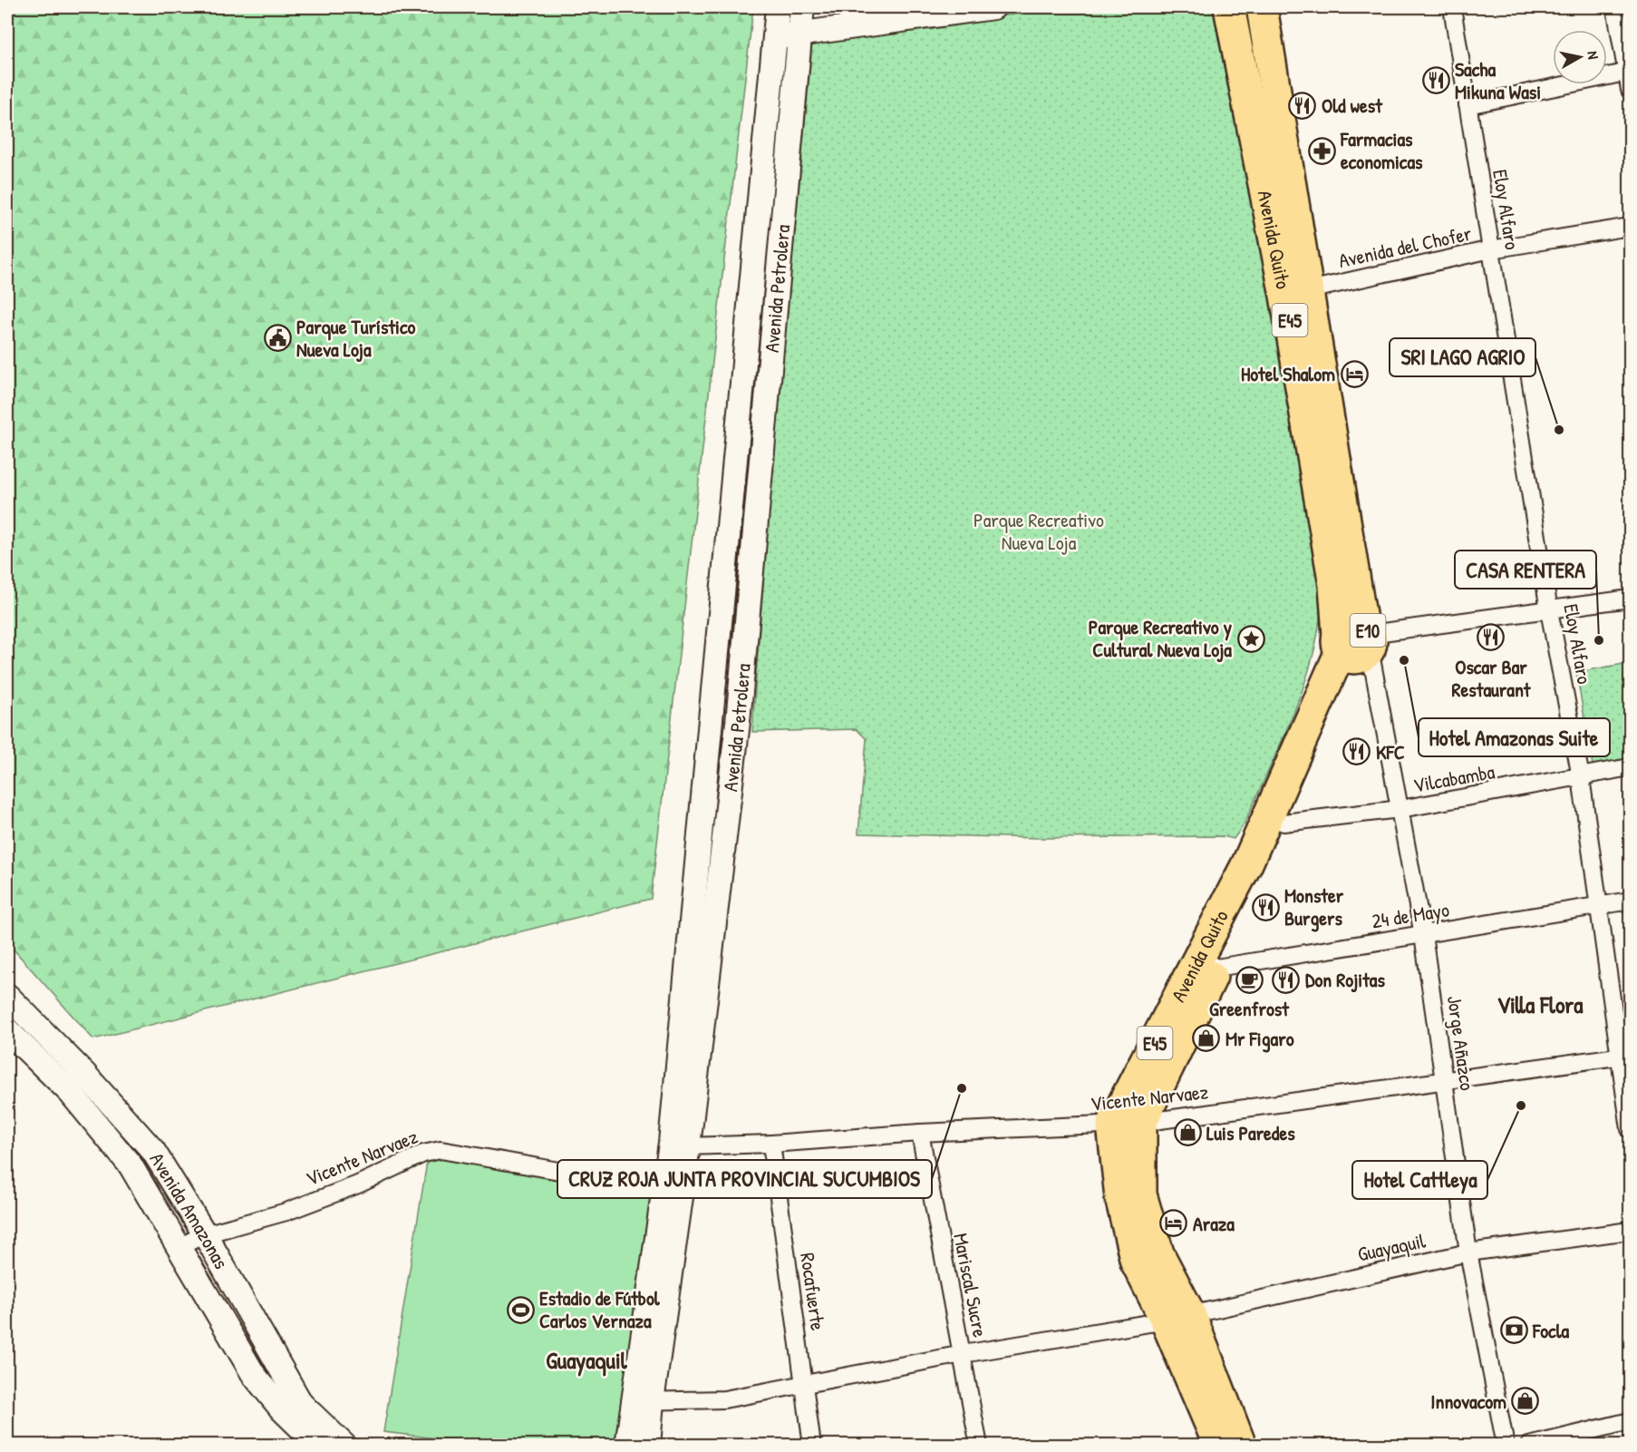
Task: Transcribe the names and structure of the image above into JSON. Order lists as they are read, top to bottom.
{
  "streets": {
    "highway": ["Avenida Quito", "E45"],
    "main road": ["Avenida Petrolera", "Avenida Amazonas"],
    "street": [
      "Eloy Alfaro",
      "Avenida del Chofer",
      "Vilcabamba",
      "24 de Mayo",
      "Jorge Añazco",
      "Vicente Narvaez",
      "Guayaquil",
      "Mariscal Sucre",
      "Rocafuerte"
    ]
  },
  "crossings": [
    ["Eloy Alfaro", "Avenida del Chofer"],
    ["Eloy Alfaro", "Vilcabamba"],
    ["Eloy Alfaro", "24 de Mayo"],
    ["Eloy Alfaro", "Vicente Narvaez"],
    ["Avenida Quito", "Avenida del Chofer"],
    ["Avenida Quito", "Vilcabamba"],
    ["Avenida Quito", "24 de Mayo"],
    ["Avenida Quito", "Jorge Añazco"],
    ["Avenida Quito", "Vicente Narvaez"],
    ["Avenida Quito", "Guayaquil"],
    ["Avenida Petrolera", "Vicente Narvaez"],
    ["Avenida Petrolera", "Guayaquil"],
    ["Vilcabamba", "Jorge Añazco"],
    ["24 de Mayo", "Jorge Añazco"],
    ["Jorge Añazco", "Vicente Narvaez"],
    ["Jorge Añazco", "Guayaquil"],
    ["Vicente Narvaez", "Avenida Amazonas"],
    ["Vicente Narvaez", "Mariscal Sucre"],
    ["Vicente Narvaez", "Rocafuerte"],
    ["Guayaquil", "Mariscal Sucre"],
    ["Guayaquil", "Rocafuerte"]
  ],
  "districts": ["Villa Flora", "Guayaquil"],
  "parks": ["Parque Recreativo Nueva Loja"],
  "places": {
    "restaurant": [
      "Sacha Mikuna Wasi",
      "Old west",
      "Oscar Bar Restaurant",
      "KFC",
      "Monster Burgers",
      "Don Rojitas"
    ],
    "pharmacy": ["Farmacias economicas"],
    "public building": ["Parque Turístico Nueva Loja"],
    "hotel": ["Hotel Shalom", "Araza"],
    "other": [
      "SRI LAGO AGRIO",
      "CASA RENTERA",
      "Hotel Amazonas Suite",
      "CRUZ ROJA JUNTA PROVINCIAL SUCUMBIOS",
      "Hotel Cattleya"
    ],
    "place": ["Parque Recreativo y Cultural Nueva Loja"],
    "cafe": ["Greenfrost"],
    "shop": ["Mr Figaro", "Luis Paredes", "Innovacom"],
    "sports": ["Estadio de Fútbol Carlos Vernaza"],
    "bank": ["Focla"]
  },
  "north": "right"
}
